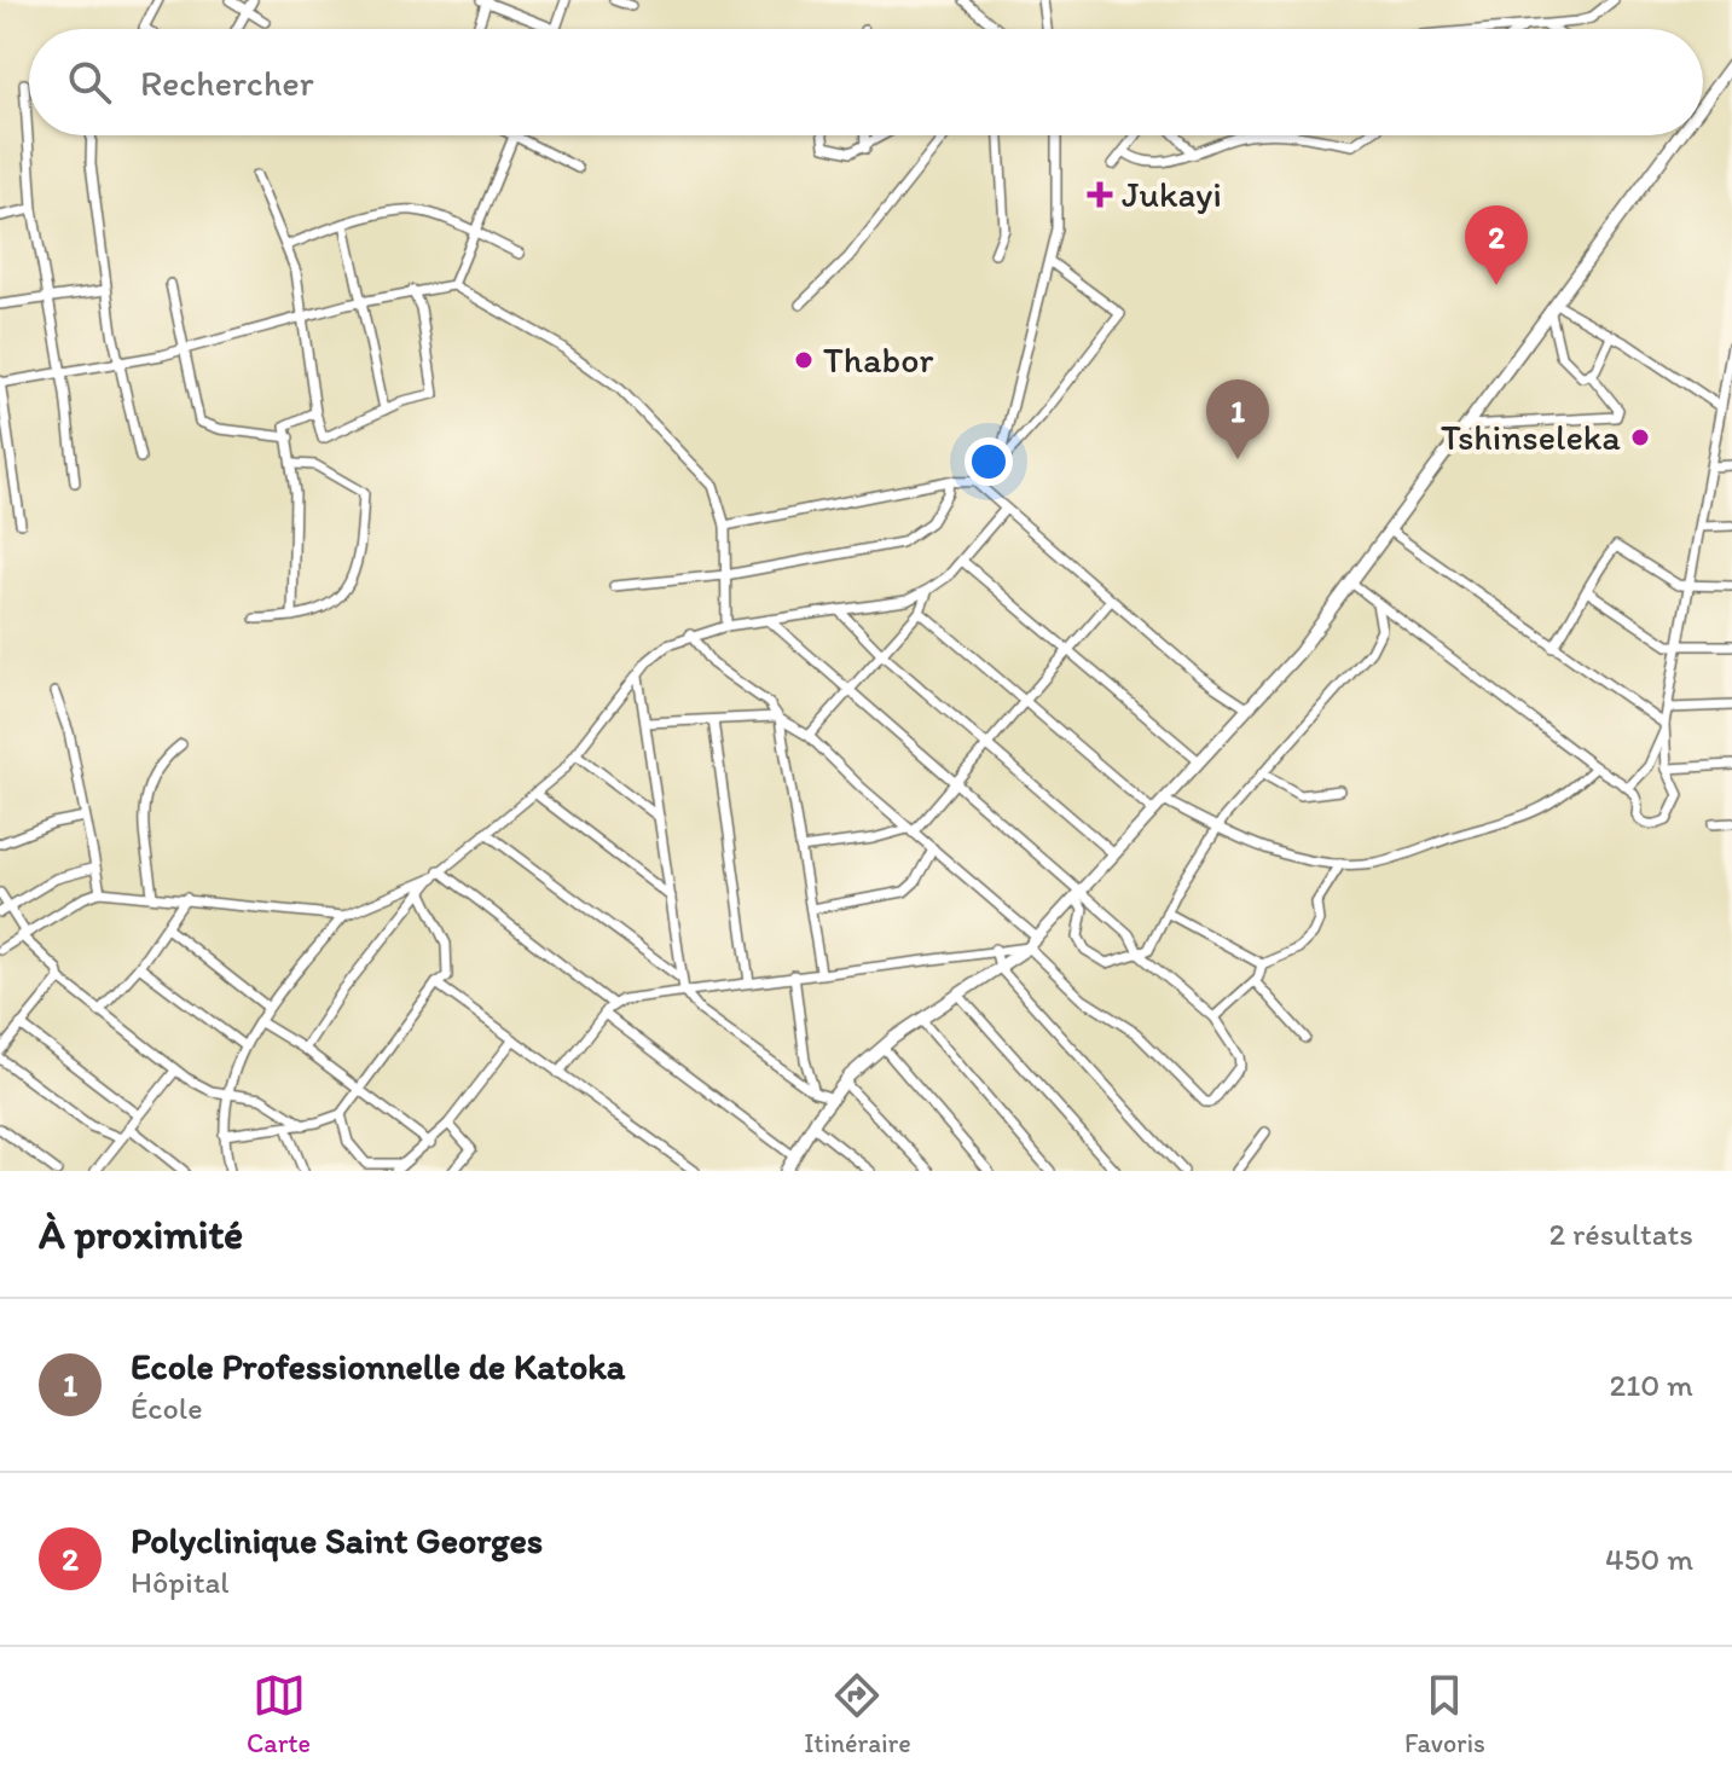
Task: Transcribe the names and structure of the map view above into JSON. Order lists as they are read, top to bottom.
{
  "places": {
    "health": ["Jukayi"],
    "other": ["Thabor", "Tshinseleka"]
  },
  "page": {
    "search": "Rechercher",
    "pins": ["2", "1"],
    "heading": ["À proximité", "2 résultats"],
    "list": [
      {
        "mark": "1",
        "name": "Ecole Professionnelle de Katoka",
        "note": "École",
        "value": "210 m"
      },
      {
        "mark": "2",
        "name": "Polyclinique Saint Georges",
        "note": "Hôpital",
        "value": "450 m"
      }
    ],
    "nav": ["Carte", "Itinéraire", "Favoris"]
  }
}
